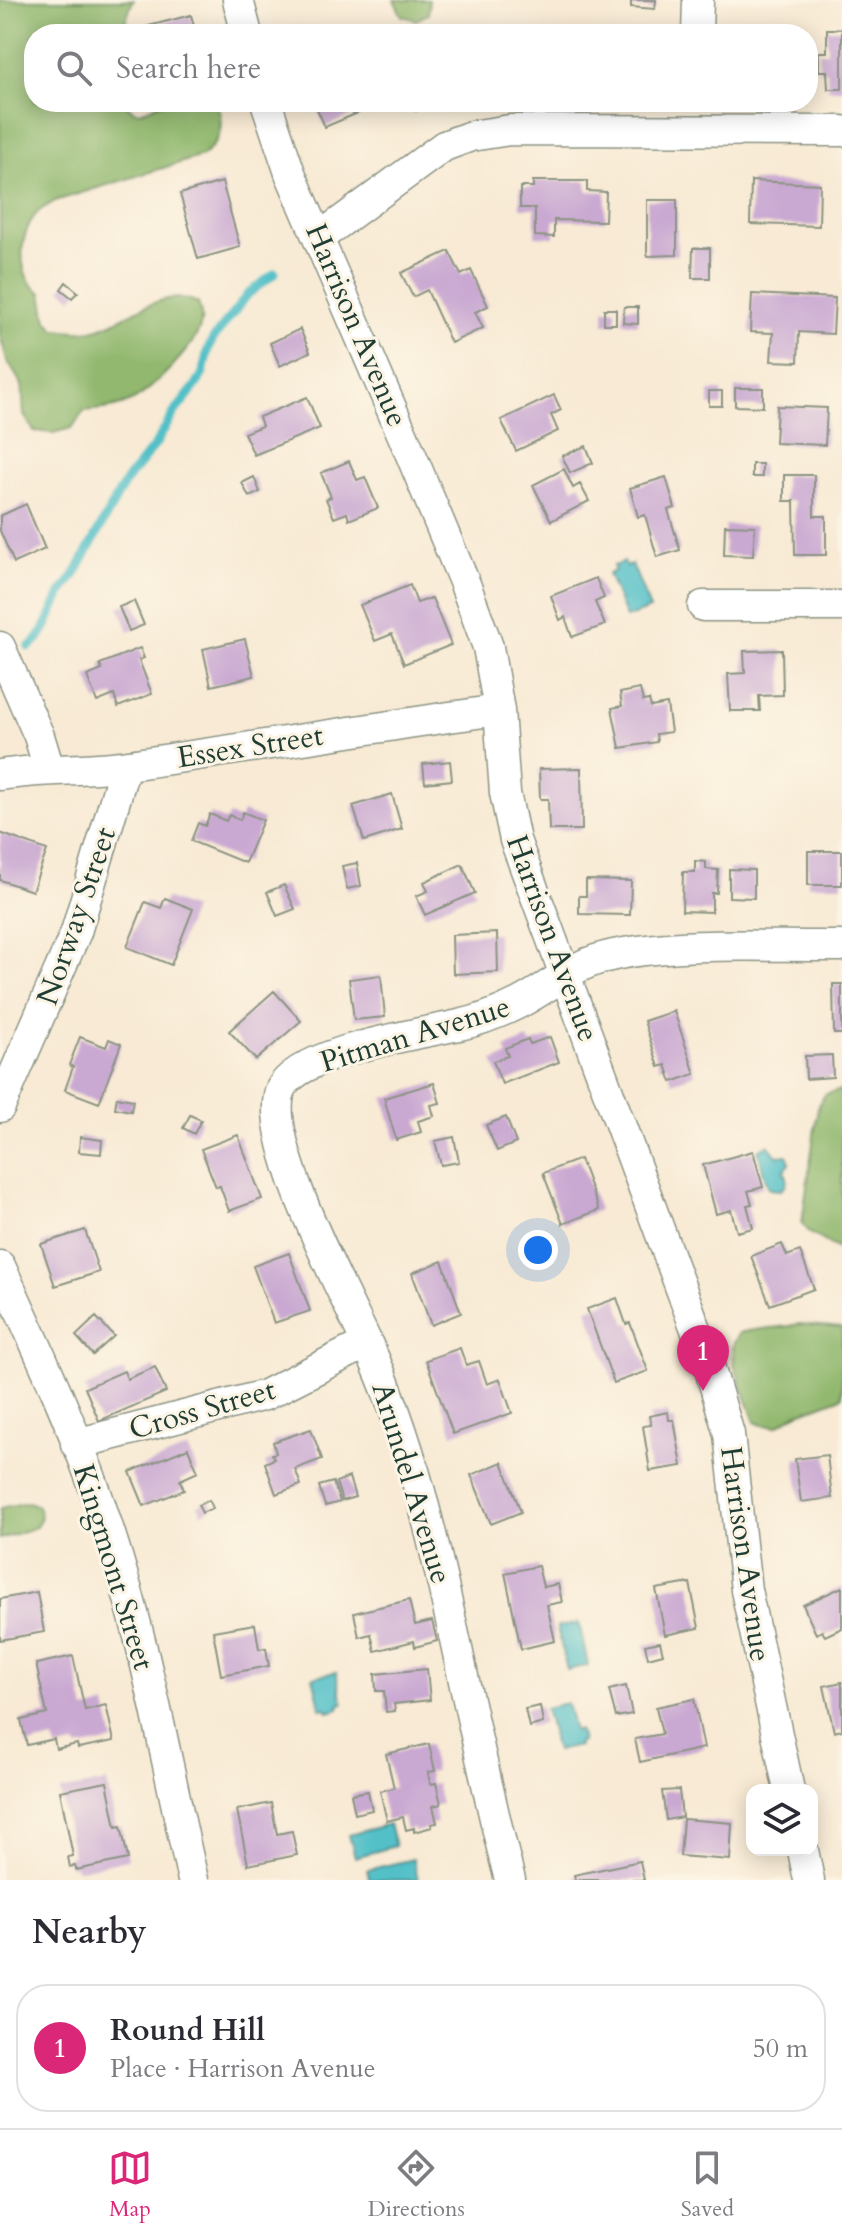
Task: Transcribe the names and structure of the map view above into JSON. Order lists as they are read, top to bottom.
{
  "streets": {
    "street": [
      "Harrison Avenue",
      "Essex Street",
      "Norway Street",
      "Pitman Avenue",
      "Cross Street",
      "Arundel Avenue",
      "Kingmont Street"
    ]
  },
  "crossings": [
    ["Harrison Avenue", "Essex Street"],
    ["Harrison Avenue", "Pitman Avenue"],
    ["Essex Street", "Norway Street"],
    ["Pitman Avenue", "Arundel Avenue"],
    ["Cross Street", "Arundel Avenue"],
    ["Cross Street", "Kingmont Street"]
  ],
  "page": {
    "search": "Search here",
    "pins": "1",
    "heading": "Nearby",
    "list": [
      {
        "mark": "1",
        "name": "Round Hill",
        "note": "Place · Harrison Avenue",
        "value": "50 m"
      }
    ],
    "nav": ["Map", "Directions", "Saved"]
  }
}
